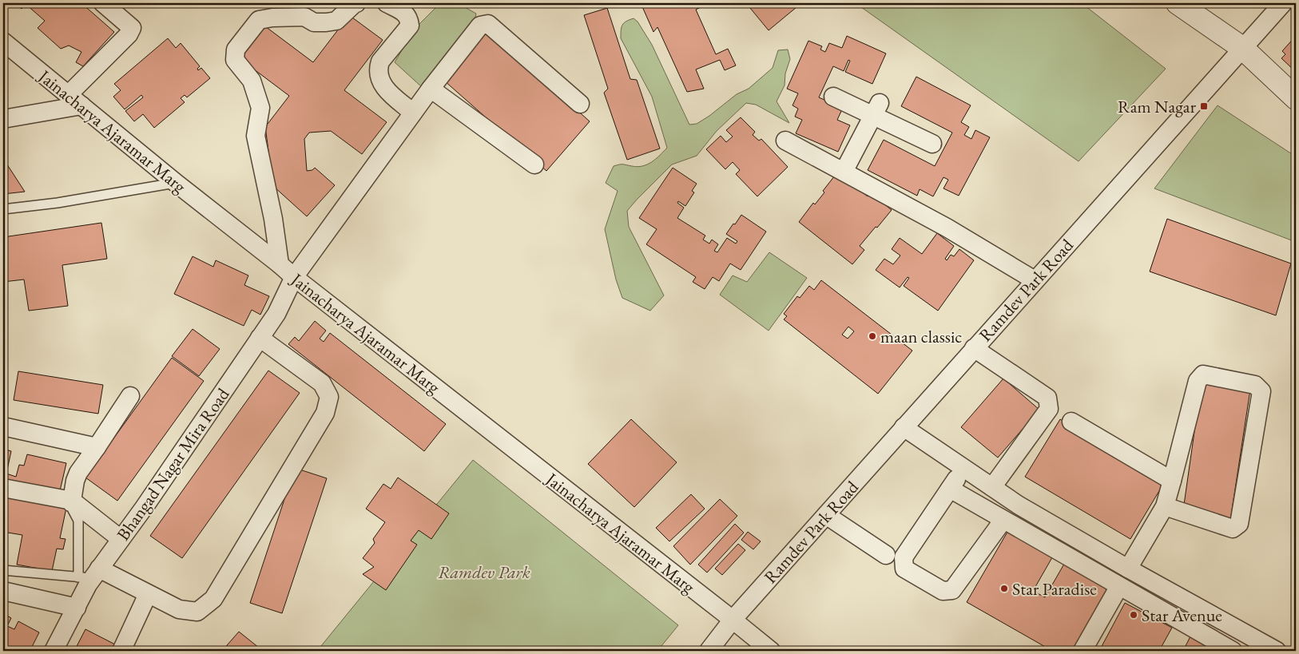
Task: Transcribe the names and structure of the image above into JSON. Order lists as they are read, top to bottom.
{
  "streets": {
    "street": ["Jainacharya Ajaramar Marg", "Ramdev Park Road", "Bhangad Nagar Mira Road"]
  },
  "crossings": [
    ["Jainacharya Ajaramar Marg", "Ramdev Park Road"],
    ["Jainacharya Ajaramar Marg", "Bhangad Nagar Mira Road"]
  ],
  "parks": ["Ramdev Park"],
  "places": {
    "transit": ["Ram Nagar"],
    "other": ["maan classic", "Star Paradise", "Star Avenue"]
  }
}
